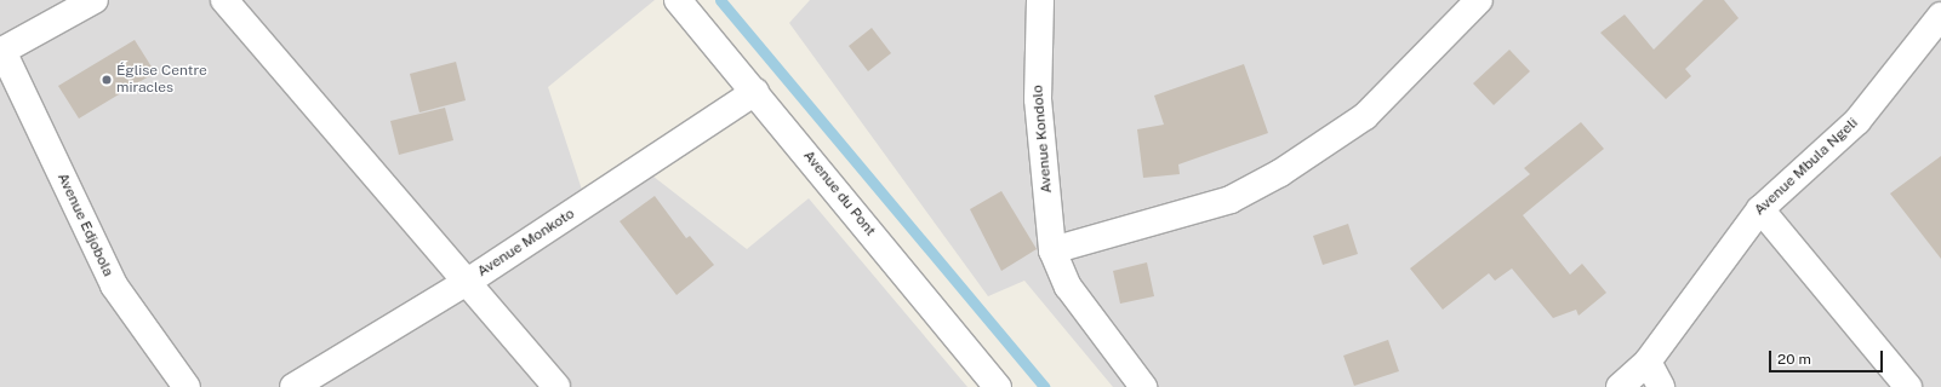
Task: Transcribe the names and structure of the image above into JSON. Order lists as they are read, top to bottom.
{
  "streets": {
    "street": [
      "Avenue Kondolo",
      "Avenue Mbula Ngeli",
      "Avenue du Pont",
      "Avenue Edjobola",
      "Avenue Monkoto"
    ]
  },
  "crossings": [
    ["Avenue du Pont", "Avenue Monkoto"]
  ],
  "places": ["Église Centre miracles"],
  "scale_bar": "20 m"
}
